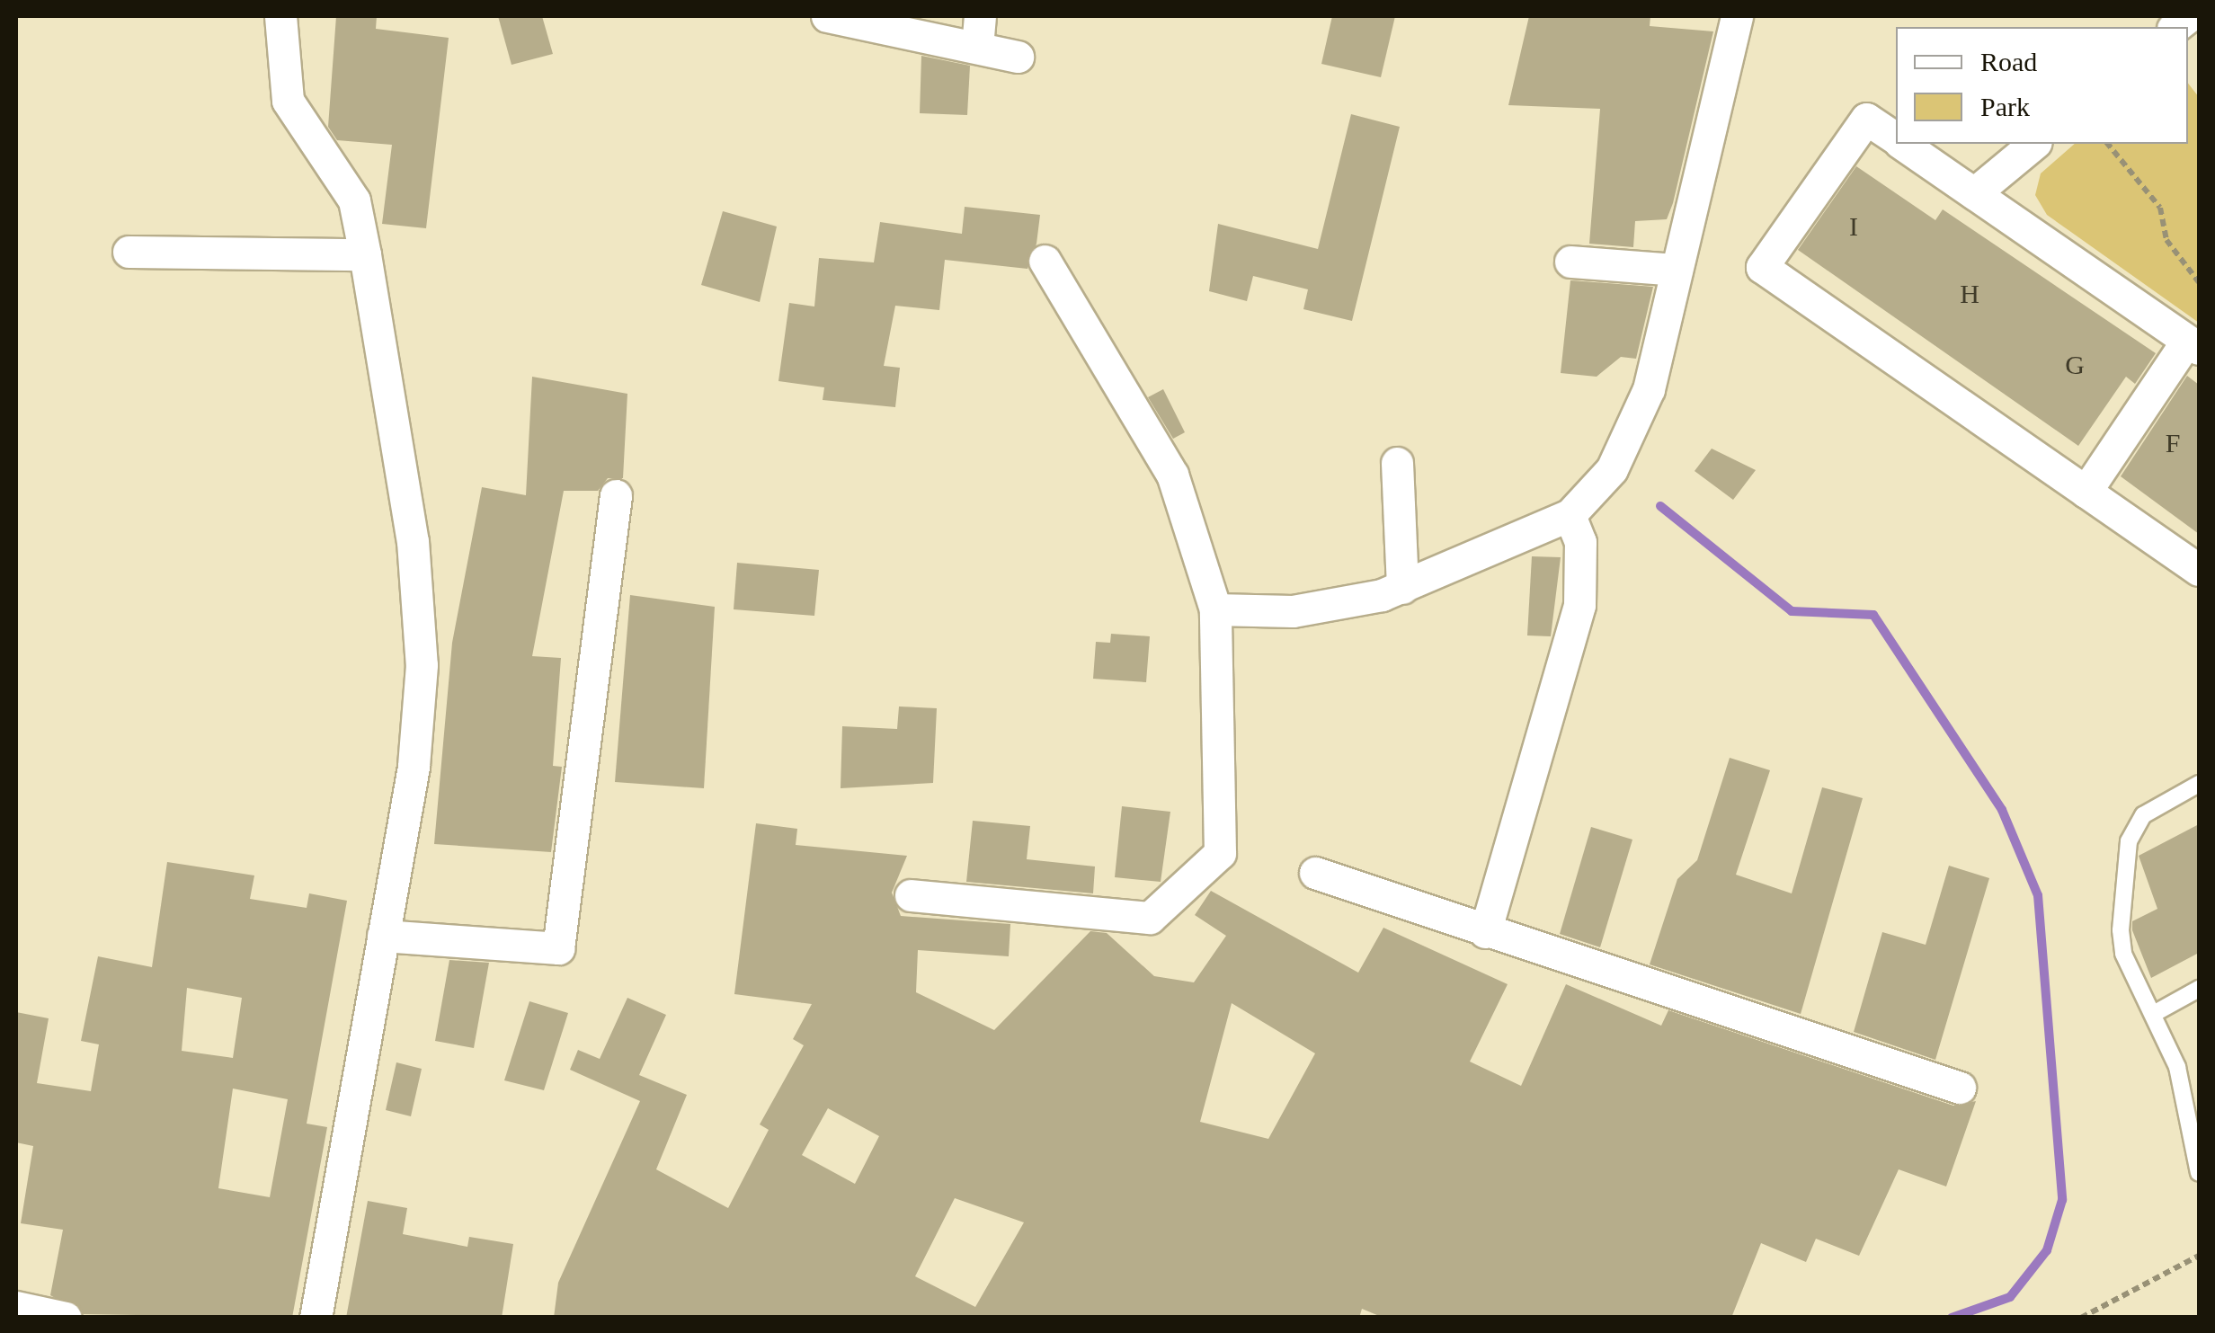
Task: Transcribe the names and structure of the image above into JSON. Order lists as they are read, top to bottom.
{
  "house_numbers": [
    "I",
    "H",
    "G",
    "F"
  ],
  "legend": ["Road", "Park"]
}
